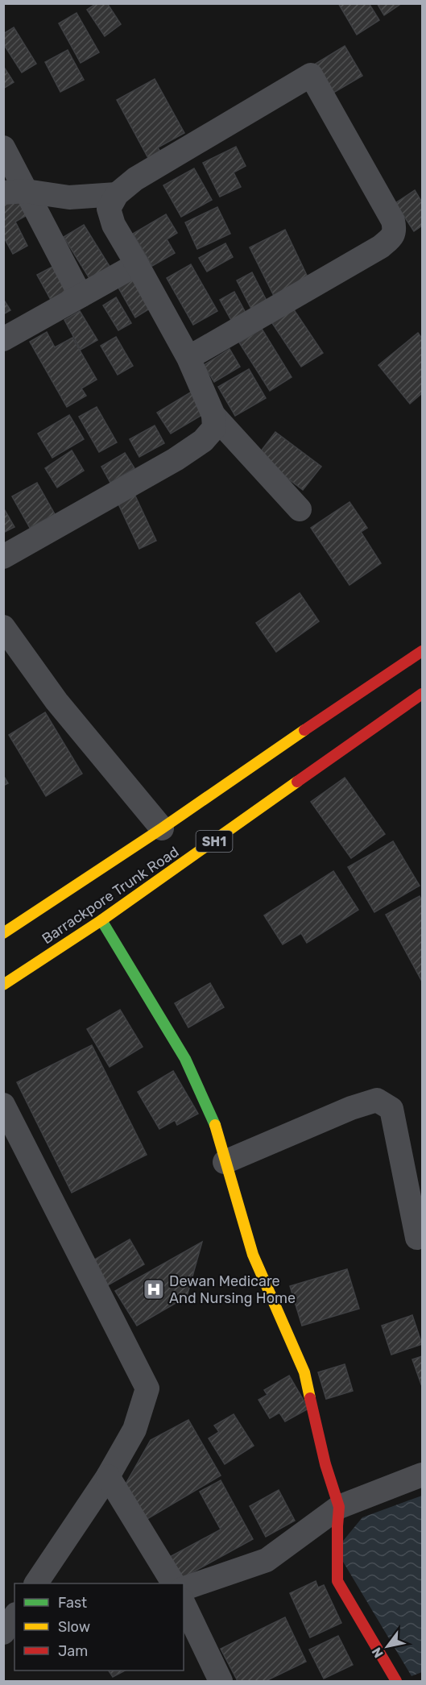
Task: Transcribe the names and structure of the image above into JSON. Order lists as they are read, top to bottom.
{
  "streets": {
    "main road": ["SH1", "Barrackpore Trunk Road"]
  },
  "places": {
    "hospital": ["Dewan Medicare And Nursing Home"]
  },
  "legend": ["Fast", "Slow", "Jam"],
  "north": "bottom left"
}
